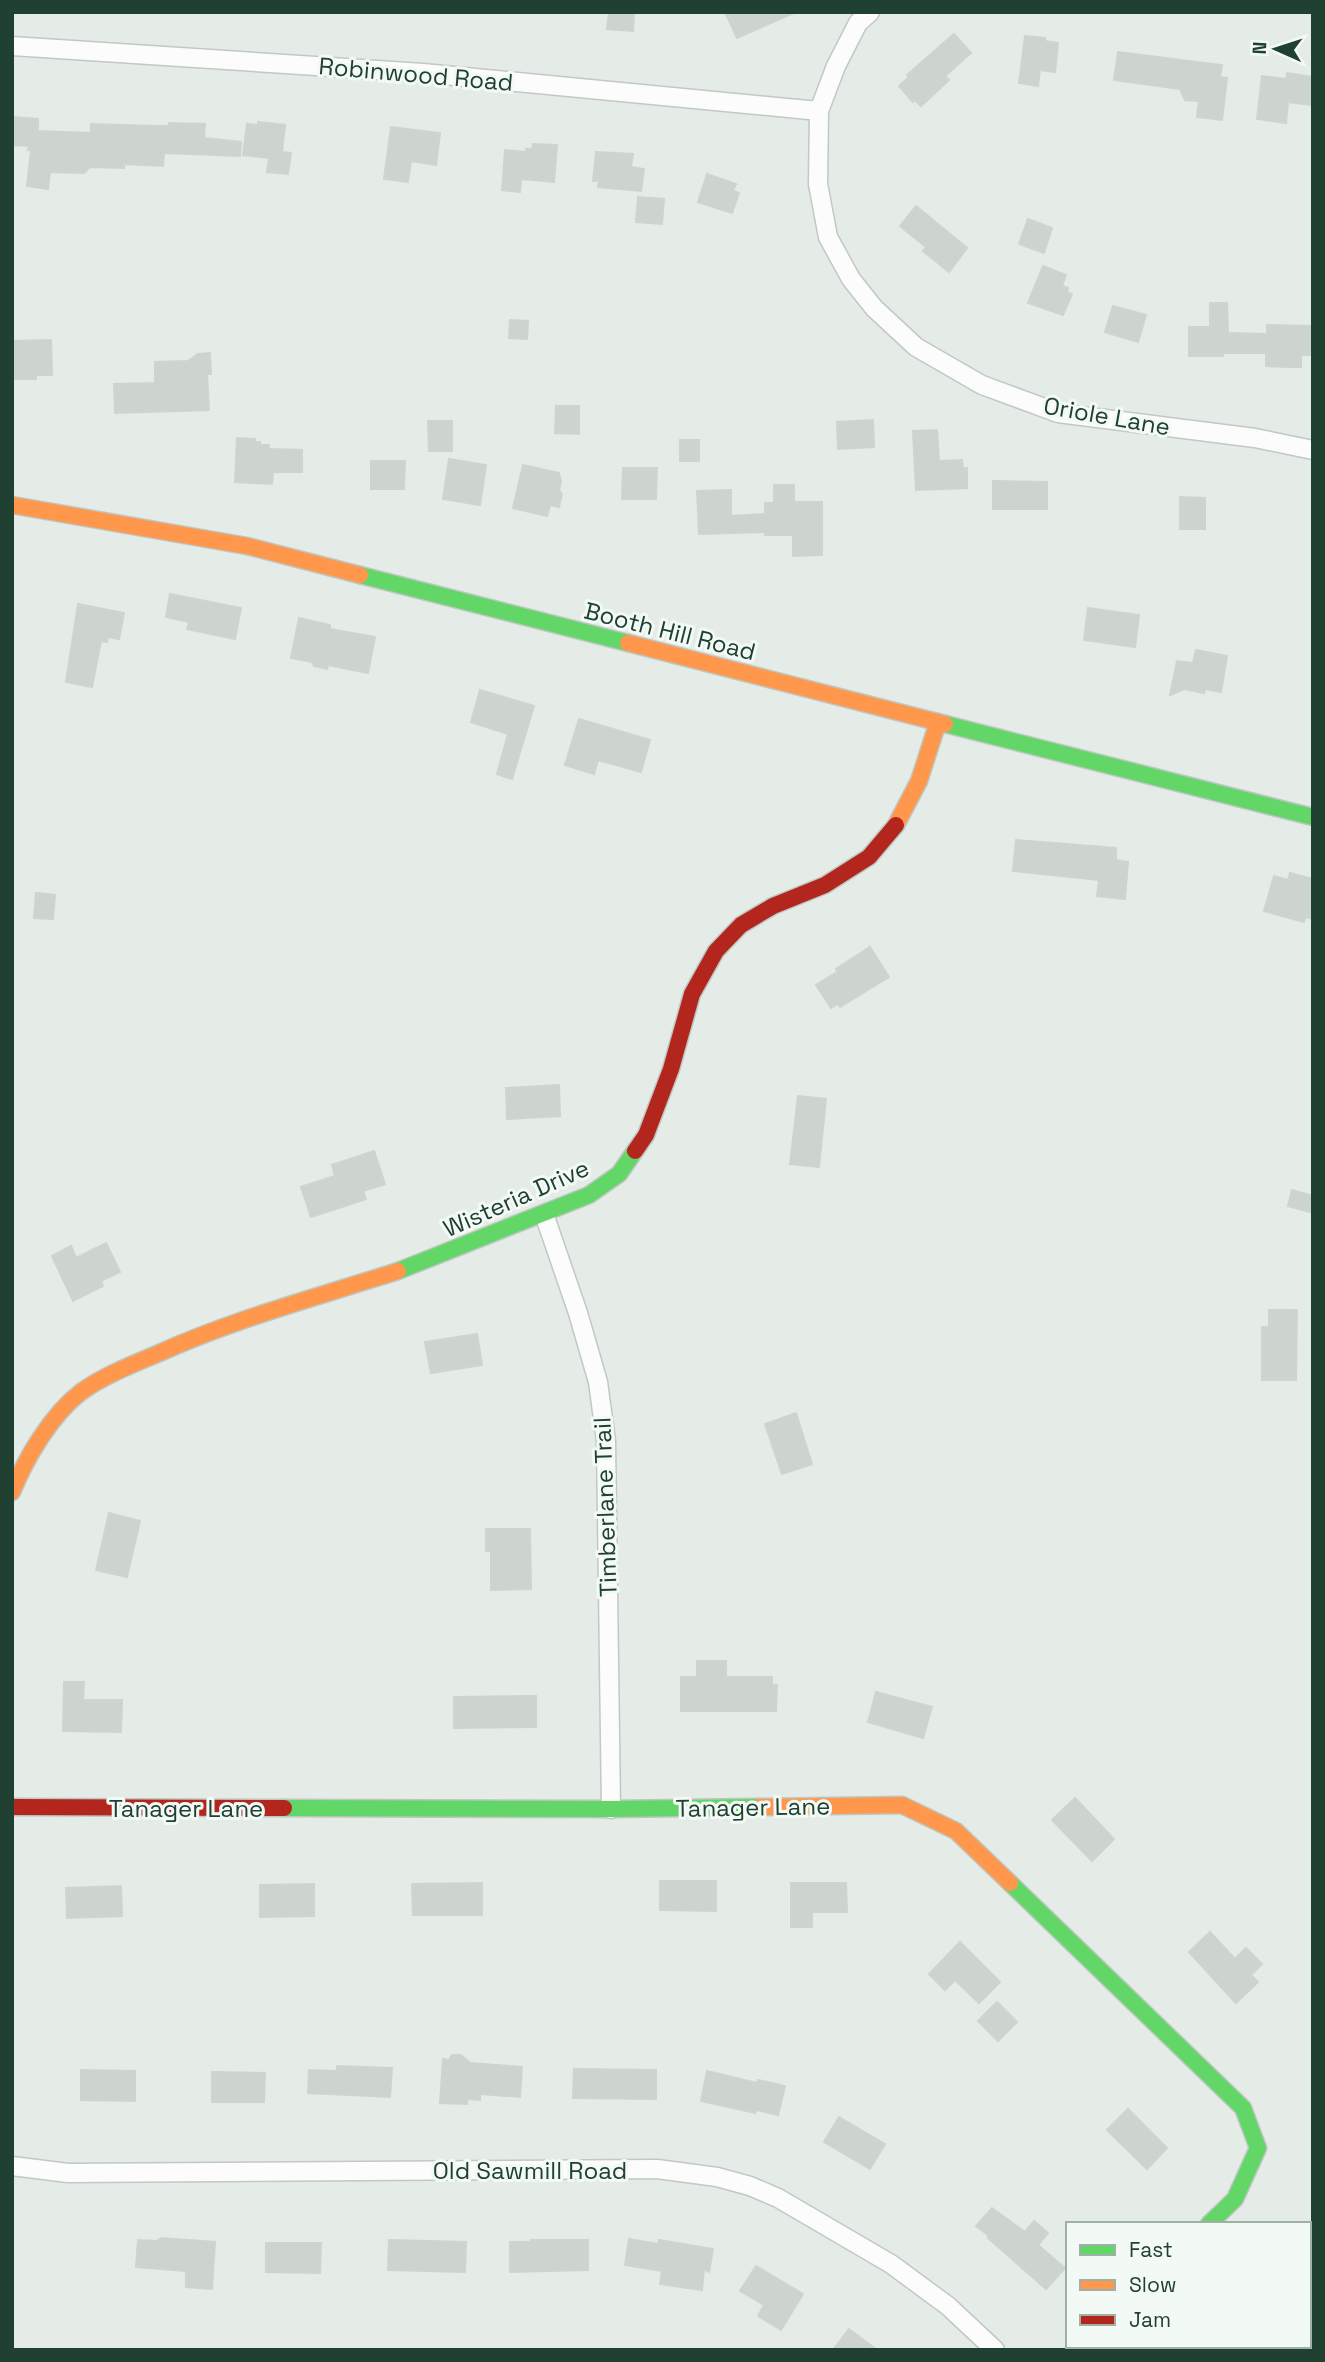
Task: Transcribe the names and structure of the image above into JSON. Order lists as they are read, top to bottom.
{
  "streets": {
    "street": [
      "Robinwood Road",
      "Oriole Lane",
      "Booth Hill Road",
      "Wisteria Drive",
      "Timberlane Trail",
      "Tanager Lane",
      "Old Sawmill Road"
    ]
  },
  "crossings": [
    ["Robinwood Road", "Oriole Lane"],
    ["Booth Hill Road", "Wisteria Drive"],
    ["Wisteria Drive", "Timberlane Trail"],
    ["Timberlane Trail", "Tanager Lane"]
  ],
  "legend": ["Fast", "Slow", "Jam"],
  "north": "left"
}
